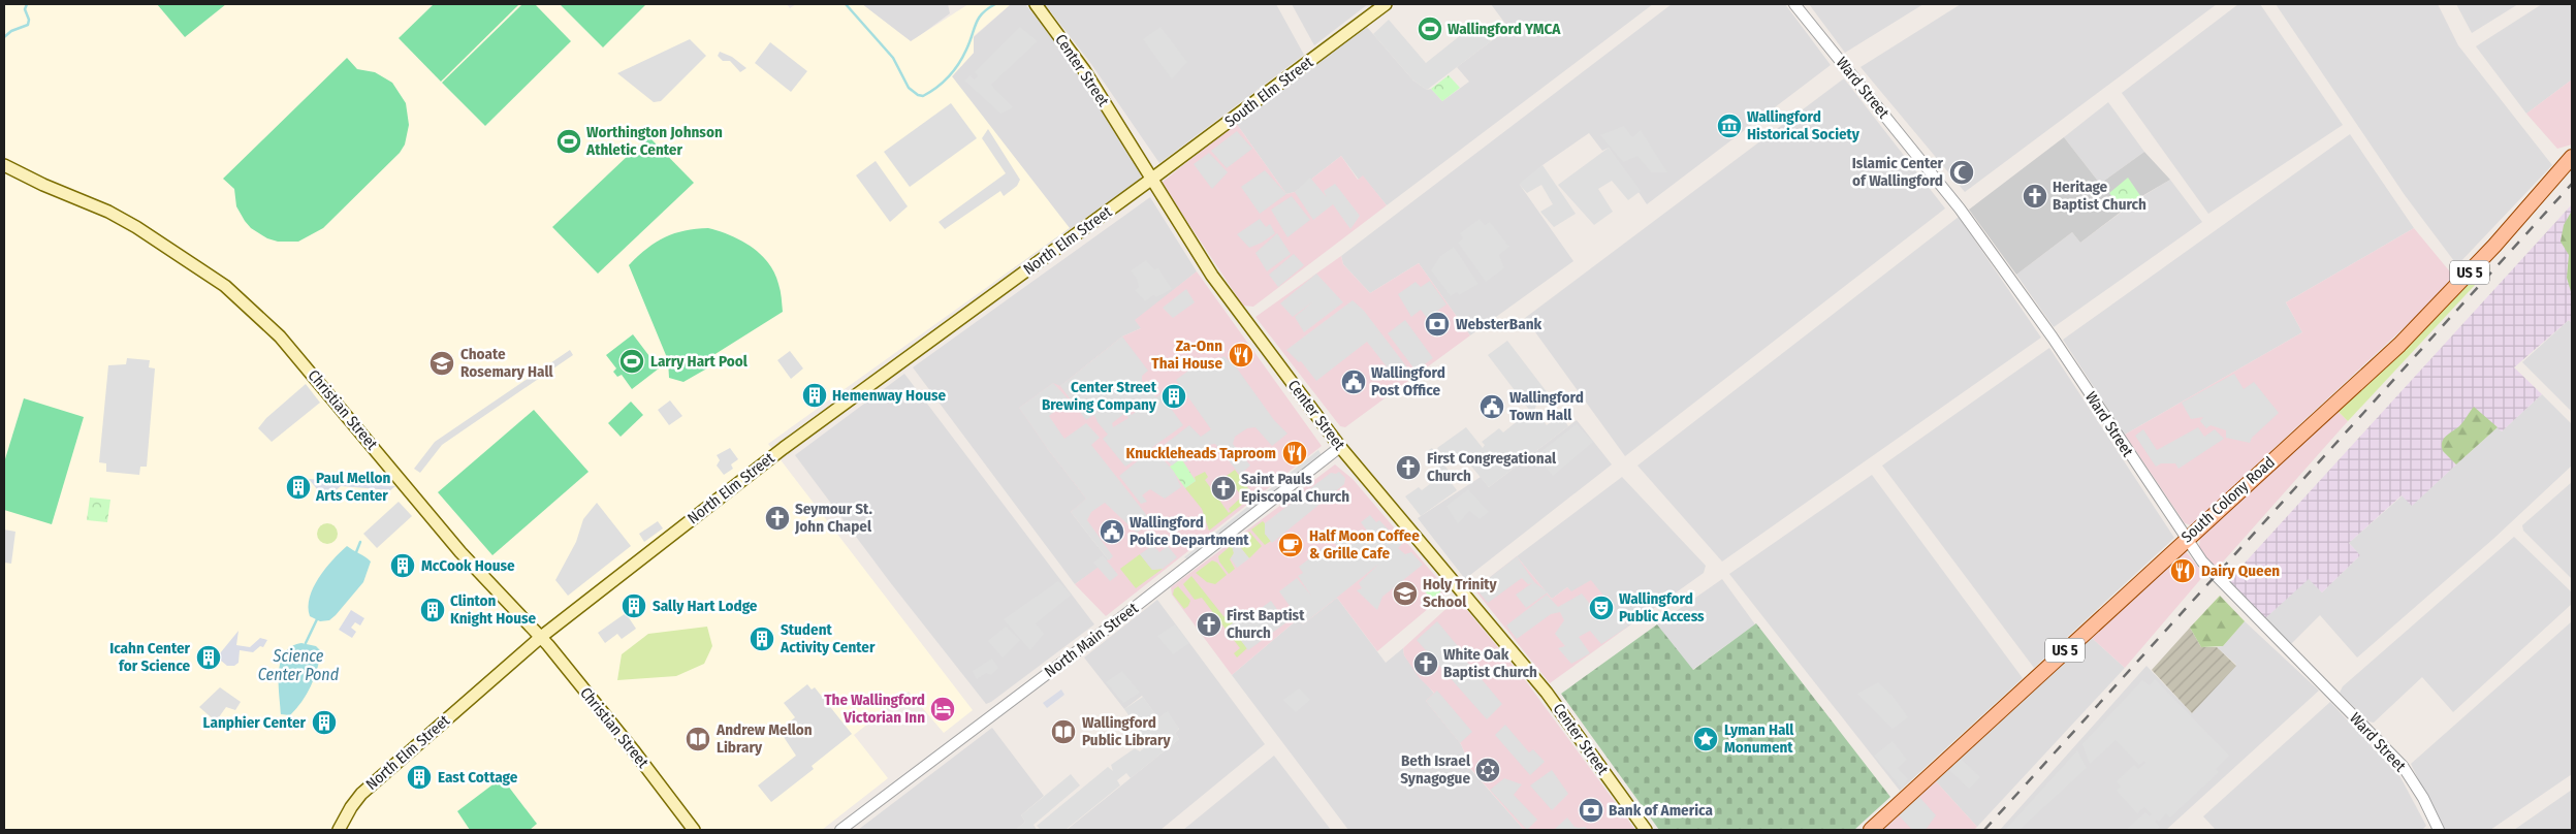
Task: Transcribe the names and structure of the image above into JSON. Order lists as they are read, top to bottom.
{
  "streets": {
    "main road": [
      "Center Street",
      "South Elm Street",
      "North Elm Street",
      "US 5",
      "Christian Street",
      "South Colony Road"
    ],
    "street": ["Ward Street", "North Main Street"]
  },
  "crossings": [
    ["Center Street", "South Elm Street"],
    ["Center Street", "North Elm Street"],
    ["Center Street", "North Main Street"],
    ["Ward Street", "South Colony Road"],
    ["South Elm Street", "North Elm Street"],
    ["North Elm Street", "Christian Street"]
  ],
  "water": ["Science Center Pond"],
  "places": {
    "sports": ["Wallingford YMCA", "Worthington Johnson Athletic Center", "Larry Hart Pool"],
    "museum": ["Wallingford Historical Society"],
    "mosque": ["Islamic Center of Wallingford"],
    "church": [
      "Heritage Baptist Church",
      "First Congregational Church",
      "Saint Pauls Episcopal Church",
      "Seymour St. John Chapel",
      "First Baptist Church",
      "White Oak Baptist Church"
    ],
    "bank": ["WebsterBank", "Bank of America"],
    "restaurant": ["Za-Onn Thai House", "Knuckleheads Taproom", "Dairy Queen"],
    "school or university": ["Choate Rosemary Hall", "Holy Trinity School"],
    "public building": ["Wallingford Post Office", "Wallingford Town Hall", "Wallingford Police Department"],
    "building": [
      "Hemenway House",
      "Center Street Brewing Company",
      "Paul Mellon Arts Center",
      "McCook House",
      "Sally Hart Lodge",
      "Clinton Knight House",
      "Student Activity Center",
      "Icahn Center for Science",
      "Lanphier Center",
      "East Cottage"
    ],
    "cafe": ["Half Moon Coffee & Grille Cafe"],
    "theatre": ["Wallingford Public Access"],
    "hotel": ["The Wallingford Victorian Inn"],
    "library": ["Wallingford Public Library", "Andrew Mellon Library"],
    "place": ["Lyman Hall Monument"],
    "synagogue": ["Beth Israel Synagogue"]
  }
}
